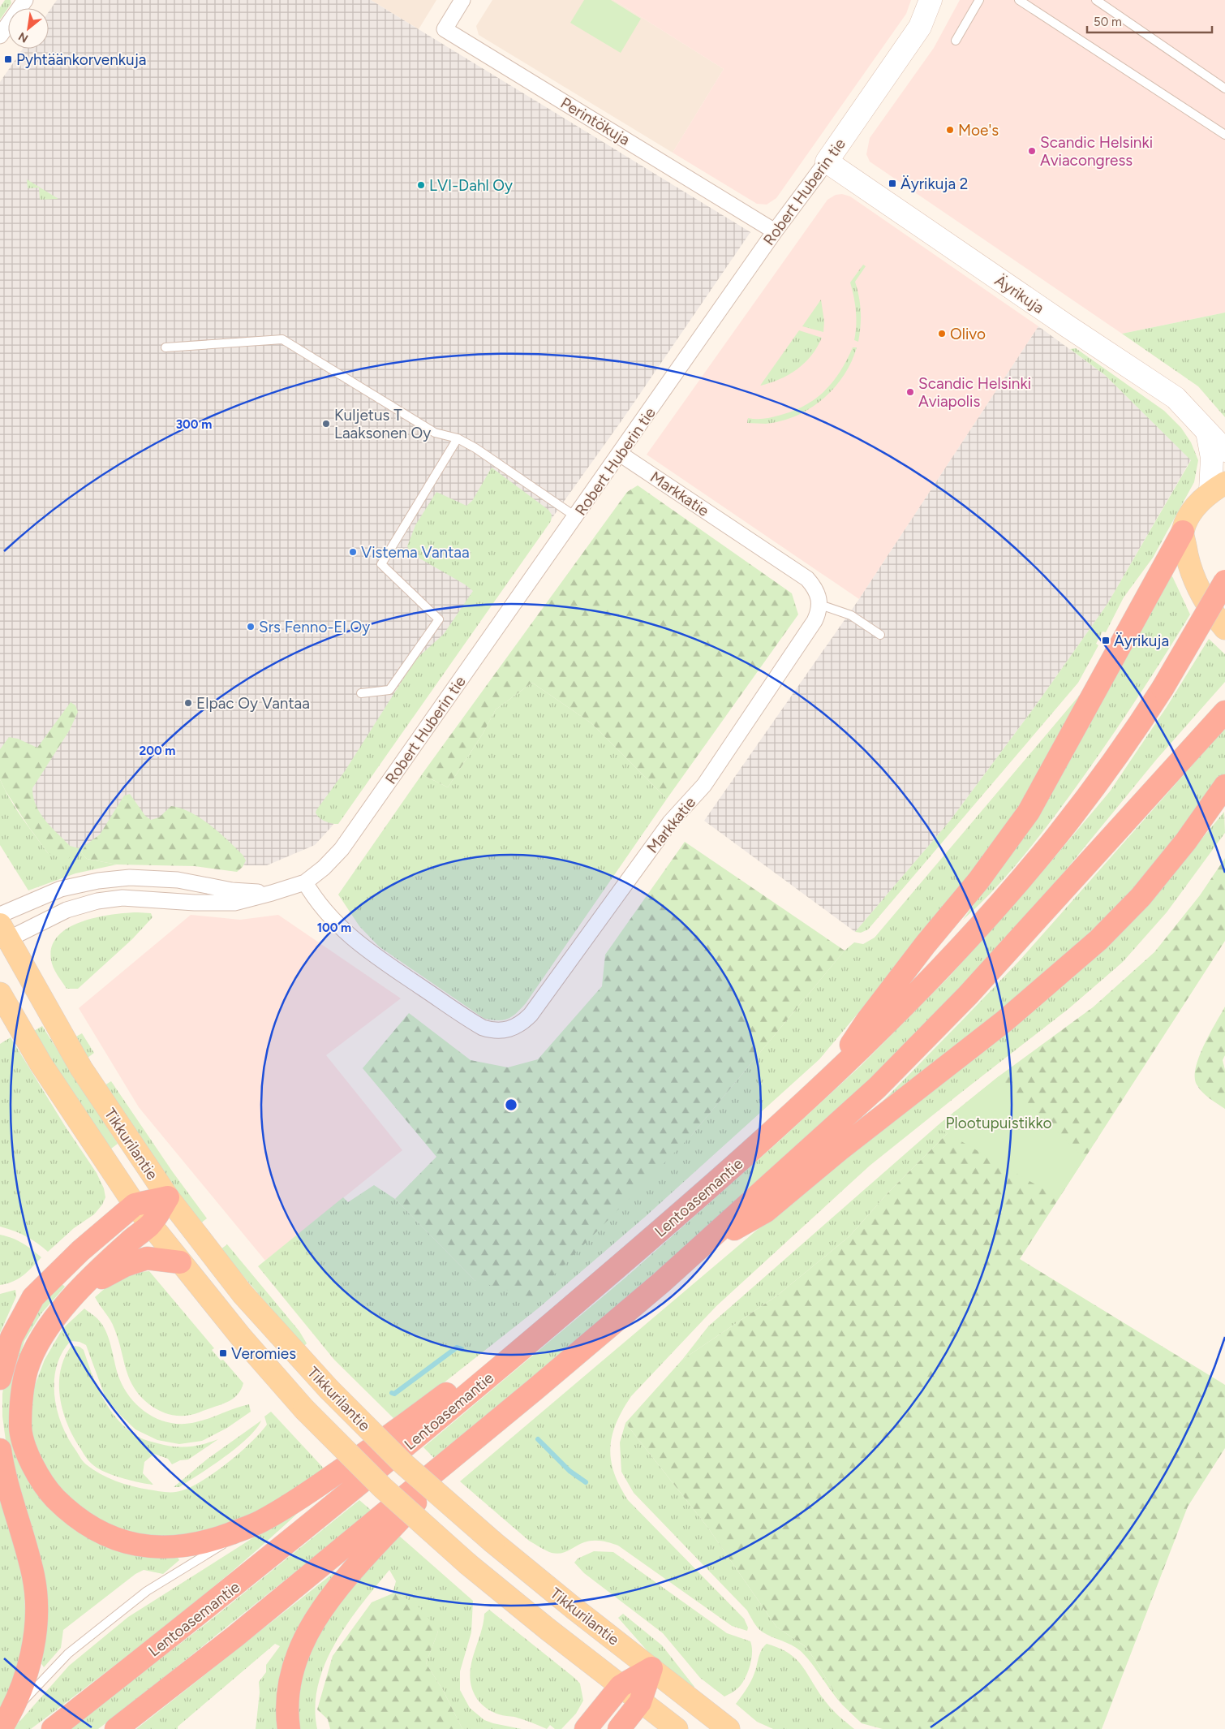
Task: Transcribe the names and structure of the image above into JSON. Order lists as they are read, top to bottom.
{
  "streets": {
    "highway": ["Lentoasemantie"],
    "main road": ["Tikkurilantie"],
    "street": [
      "Perintökuja",
      "Robert Huberin tie",
      "Äyrikuja",
      "Markkatie"
    ]
  },
  "crossings": [
    ["Perintökuja", "Robert Huberin tie"],
    ["Robert Huberin tie", "Äyrikuja"],
    ["Robert Huberin tie", "Markkatie"],
    ["Robert Huberin tie", "Tikkurilantie"]
  ],
  "parks": ["Plootupuistikko"],
  "places": {
    "transit": [
      "Pyhtäänkorvenkuja",
      "Äyrikuja 2",
      "Äyrikuja",
      "Veromies"
    ],
    "other": [
      "Moe's",
      "Scandic Helsinki Aviacongress",
      "LVI-Dahl Oy",
      "Olivo",
      "Scandic Helsinki Aviapolis",
      "Kuljetus T Laaksonen Oy",
      "Vistema Vantaa",
      "Srs Fenno-El Oy",
      "Elpac Oy Vantaa"
    ]
  },
  "scale_bar": "50 m",
  "north": "bottom left",
  "rings": ["300 m", "200 m", "100 m"]
}
